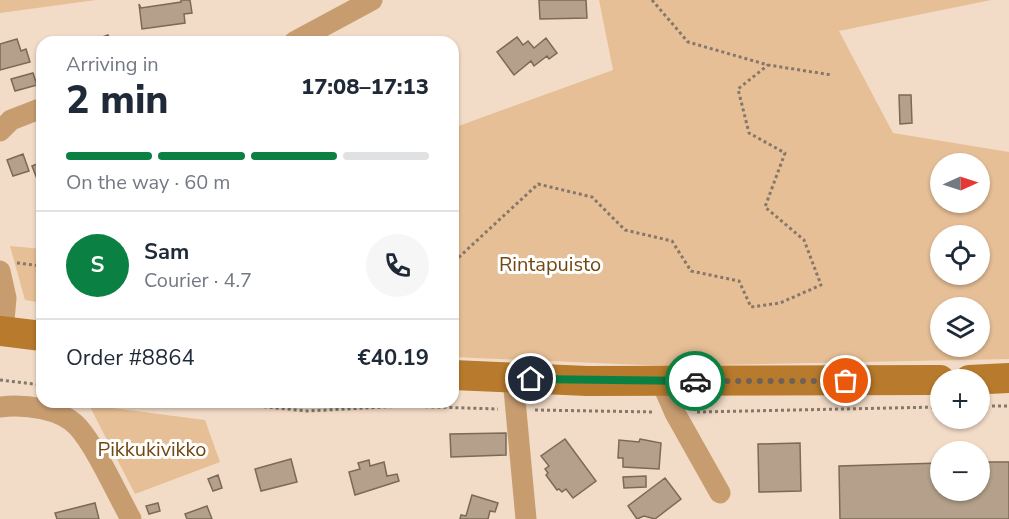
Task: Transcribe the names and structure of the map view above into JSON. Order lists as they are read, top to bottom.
{
  "parks": ["Rintapuisto", "Pikkukivikko"],
  "north": "right",
  "page": {
    "heading": ["2 min", "Arriving in", "17:08–17:13"],
    "panel": [
      "Sam",
      "Courier · 4.7",
      "Order #8864",
      "€40.19"
    ],
    "bar": "On the way · 60 m",
    "map_buttons": ["+", "−"],
    "round": "S"
  }
}
